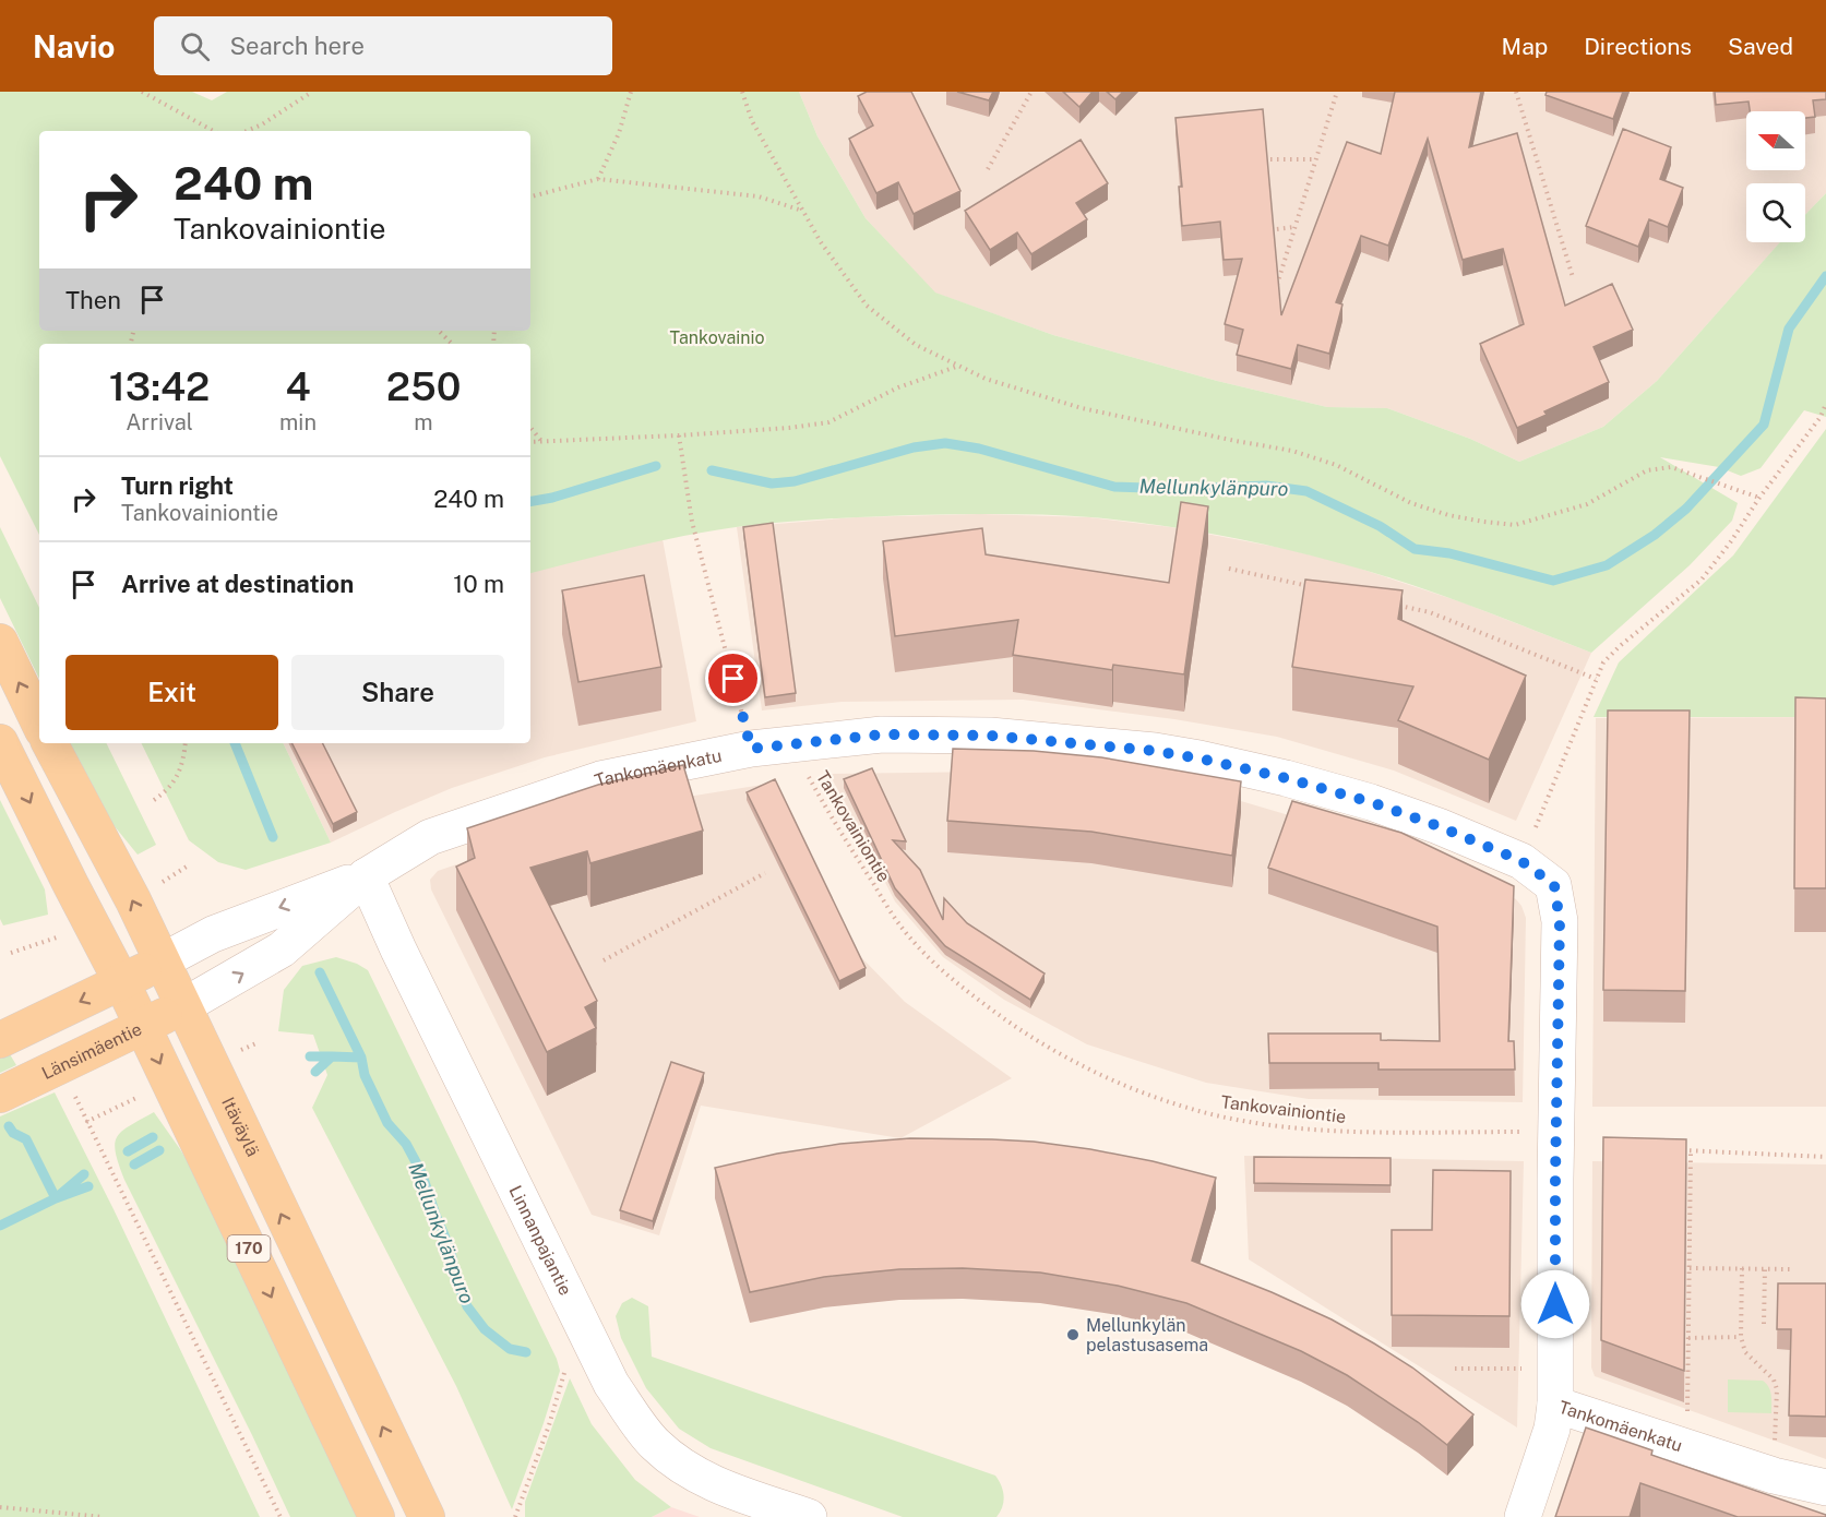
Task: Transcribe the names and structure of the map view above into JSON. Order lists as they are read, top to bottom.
{
  "streets": {
    "main road": ["Länsimäentie", "Itäväylä", "170"],
    "street": ["Tankomäenkatu", "Linnanpajantie"],
    "path": ["Tankovainiontie"]
  },
  "crossings": [
    ["Tankomäenkatu", "Tankovainiontie"],
    ["Tankomäenkatu", "Länsimäentie"],
    ["Tankomäenkatu", "Itäväylä"],
    ["Tankomäenkatu", "Linnanpajantie"],
    ["Länsimäentie", "Itäväylä"],
    ["Länsimäentie", "170"]
  ],
  "water": ["Mellunkylänpuro"],
  "parks": ["Tankovainio"],
  "places": ["Mellunkylän pelastusasema"],
  "north": "left",
  "page": {
    "header": "Navio",
    "search": "Search here",
    "nav": ["Map", "Directions", "Saved"],
    "turn": ["240 m", "Tankovainiontie"],
    "then": "Then",
    "eta": [
      "13:42",
      "Arrival",
      "4",
      "min",
      "250",
      "m"
    ],
    "list": [
      {
        "name": "Turn right",
        "note": "Tankovainiontie",
        "value": "240 m"
      },
      {
        "name": "Arrive at destination",
        "value": "10 m"
      }
    ],
    "buttons": ["Exit", "Share"]
  }
}
